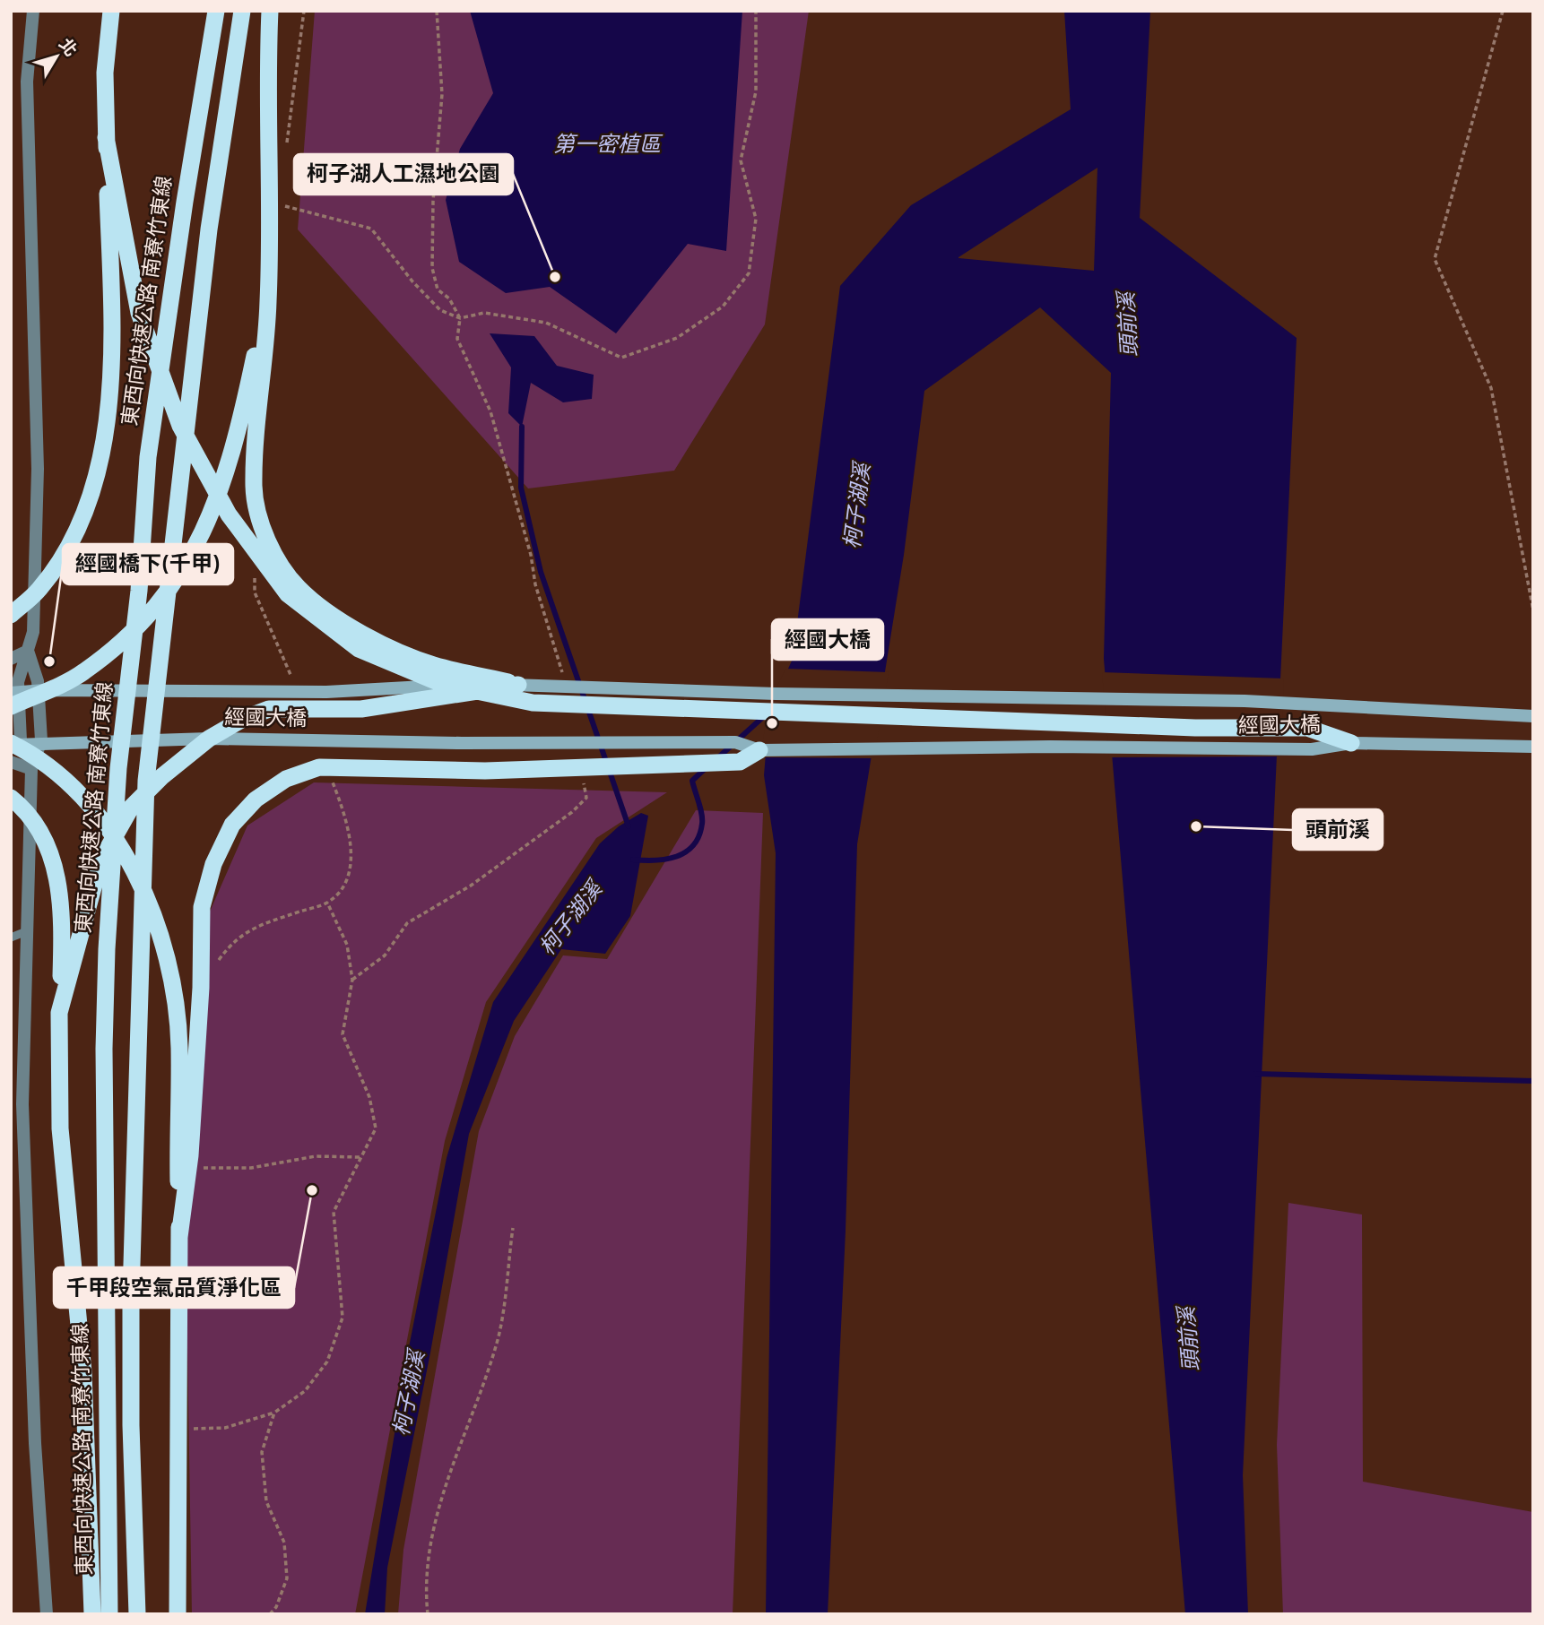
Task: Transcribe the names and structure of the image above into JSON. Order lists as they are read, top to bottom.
{
  "streets": {
    "highway": ["東西向快速公路 南寮竹東線"],
    "main road": ["經國大橋"]
  },
  "water": ["第一密植區", "頭前溪", "柯子湖溪"],
  "places": [
    "柯子湖人工濕地公園",
    "經國橋下(千甲)",
    "經國大橋",
    "頭前溪",
    "千甲段空氣品質淨化區"
  ],
  "north": "top right"
}
